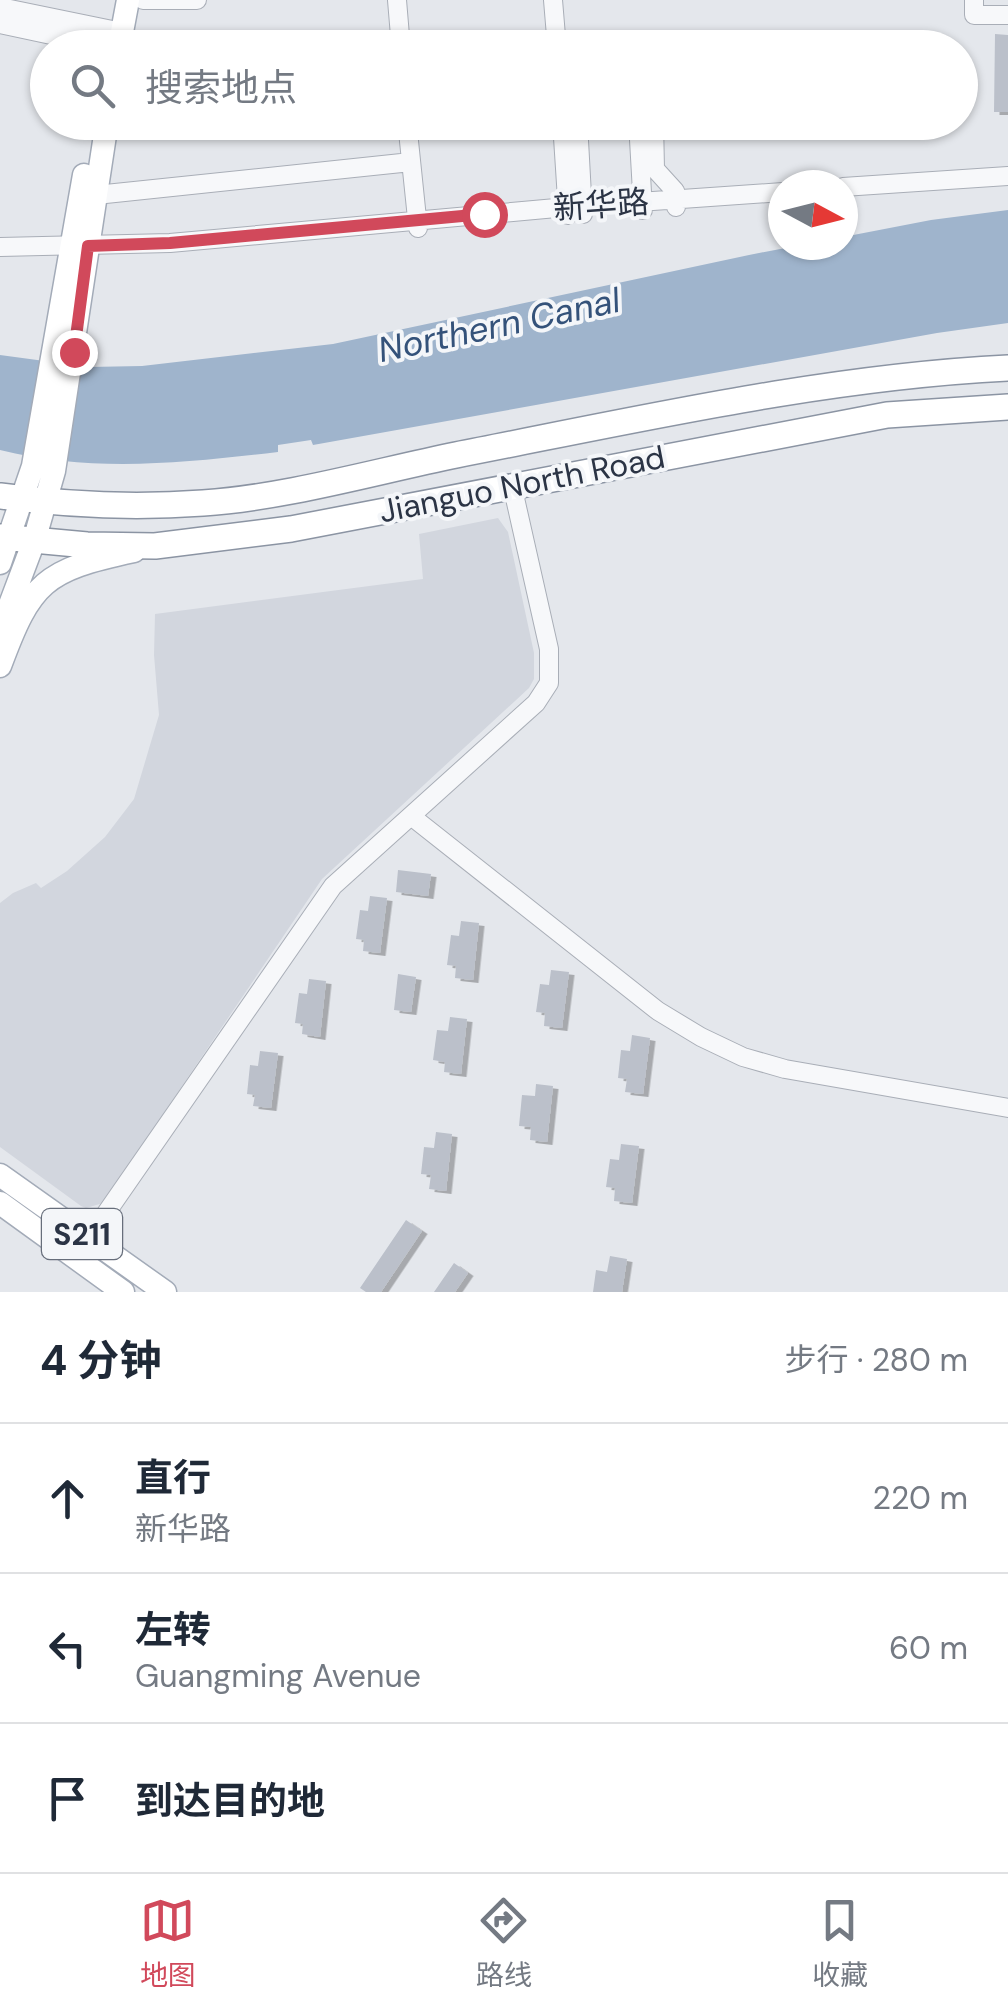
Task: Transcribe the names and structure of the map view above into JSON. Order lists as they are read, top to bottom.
{
  "streets": {
    "highway": ["Jianguo North Road"],
    "main road": ["S211"],
    "street": ["新华路"]
  },
  "water": ["Northern Canal"],
  "north": "right",
  "page": {
    "search": "搜索地点",
    "heading": ["4 分钟", "步行 · 280 m"],
    "list": [
      ["直行", "新华路", "220 m"],
      ["左转", "Guangming Avenue", "60 m"],
      "到达目的地"
    ],
    "nav": ["地图", "路线", "收藏"]
  }
}
